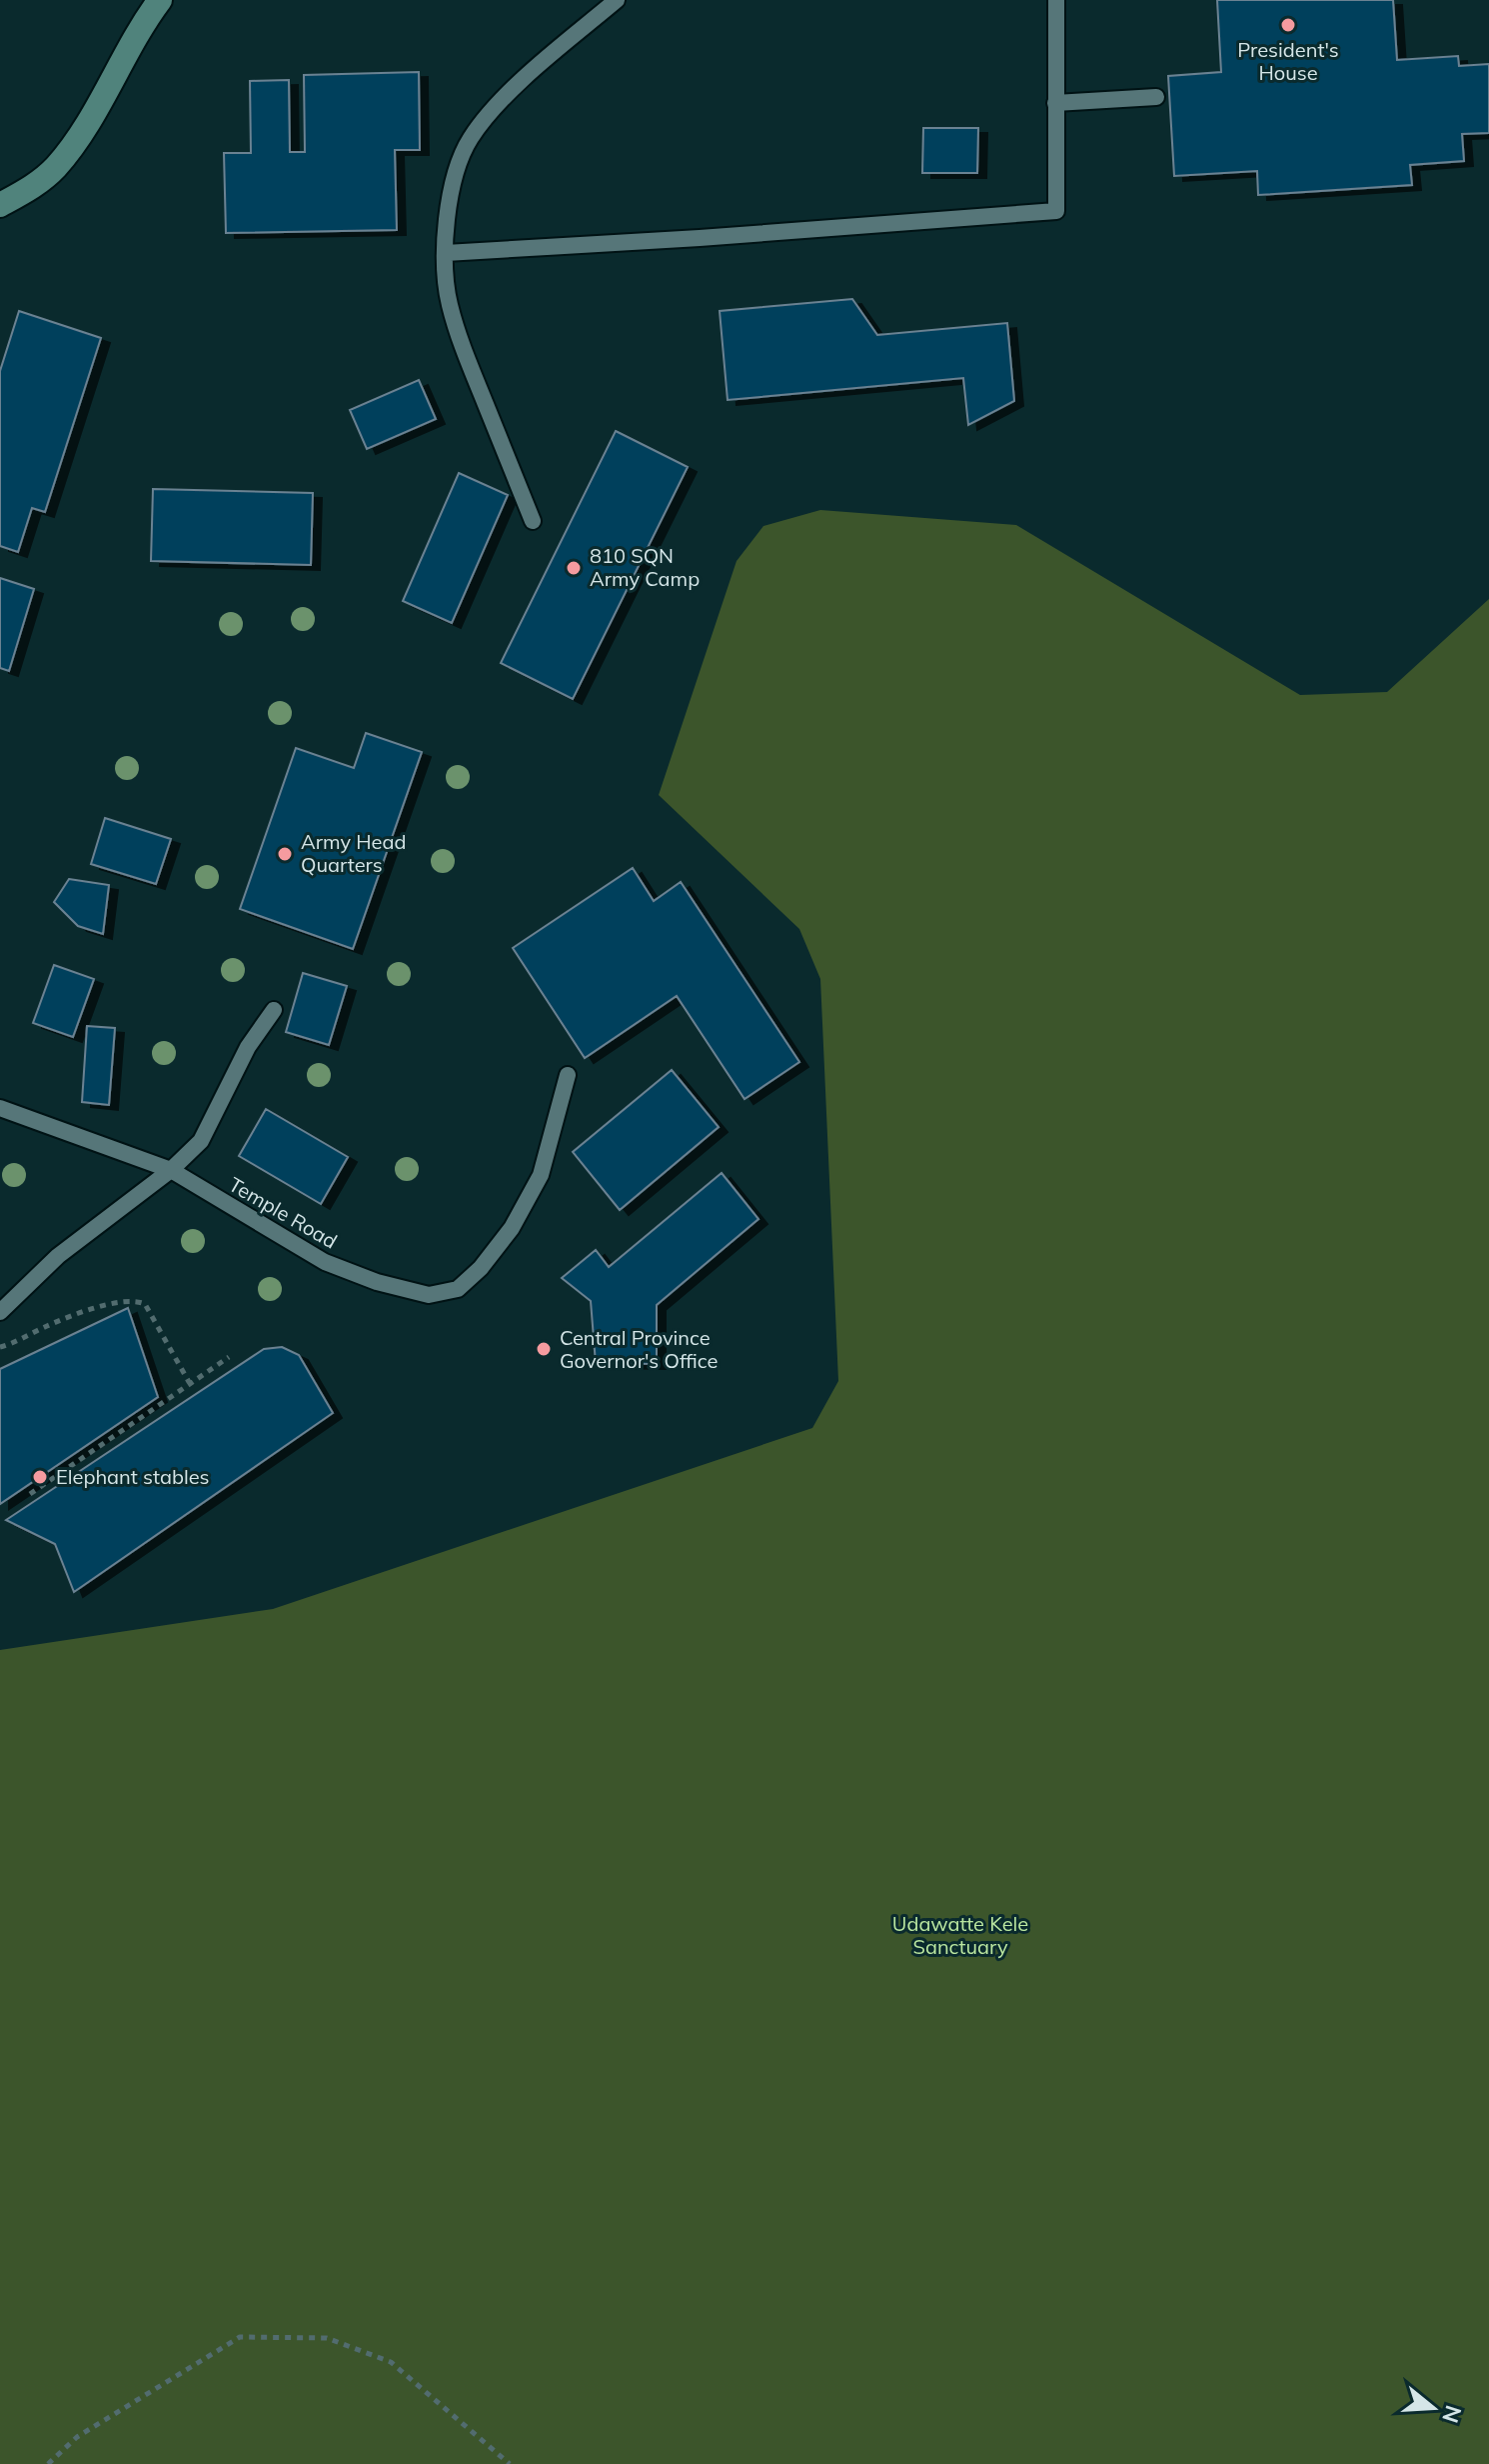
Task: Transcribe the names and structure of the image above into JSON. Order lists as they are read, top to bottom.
{
  "streets": {
    "lane": ["Temple Road"]
  },
  "parks": ["Udawatte Kele Sanctuary"],
  "places": [
    "President's House",
    "810 SQN Army Camp",
    "Army Head Quarters",
    "Central Province Governor's Office",
    "Elephant stables"
  ],
  "north": "right"
}
